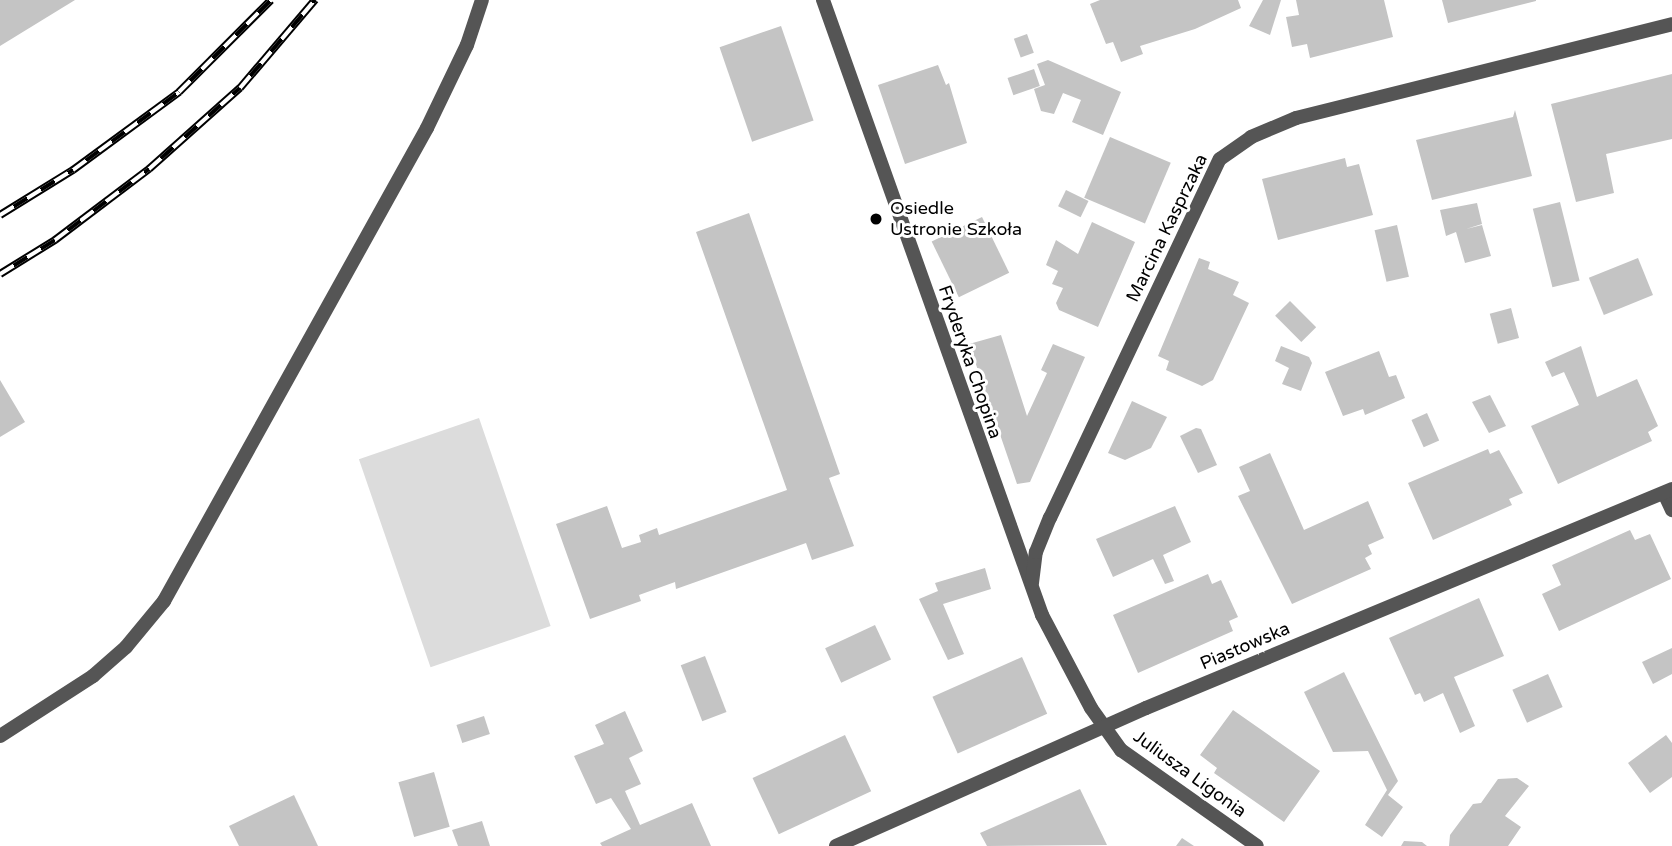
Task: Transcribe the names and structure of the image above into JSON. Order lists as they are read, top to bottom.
{
  "streets": {
    "street": [
      "Marcina Kasprzaka",
      "Fryderyka Chopina",
      "Piastowska",
      "Juliusza Ligonia"
    ]
  },
  "crossings": [
    ["Marcina Kasprzaka", "Fryderyka Chopina"],
    ["Fryderyka Chopina", "Piastowska"],
    ["Fryderyka Chopina", "Juliusza Ligonia"],
    ["Piastowska", "Juliusza Ligonia"]
  ],
  "places": ["Osiedle Ustronie Szkoła"]
}
